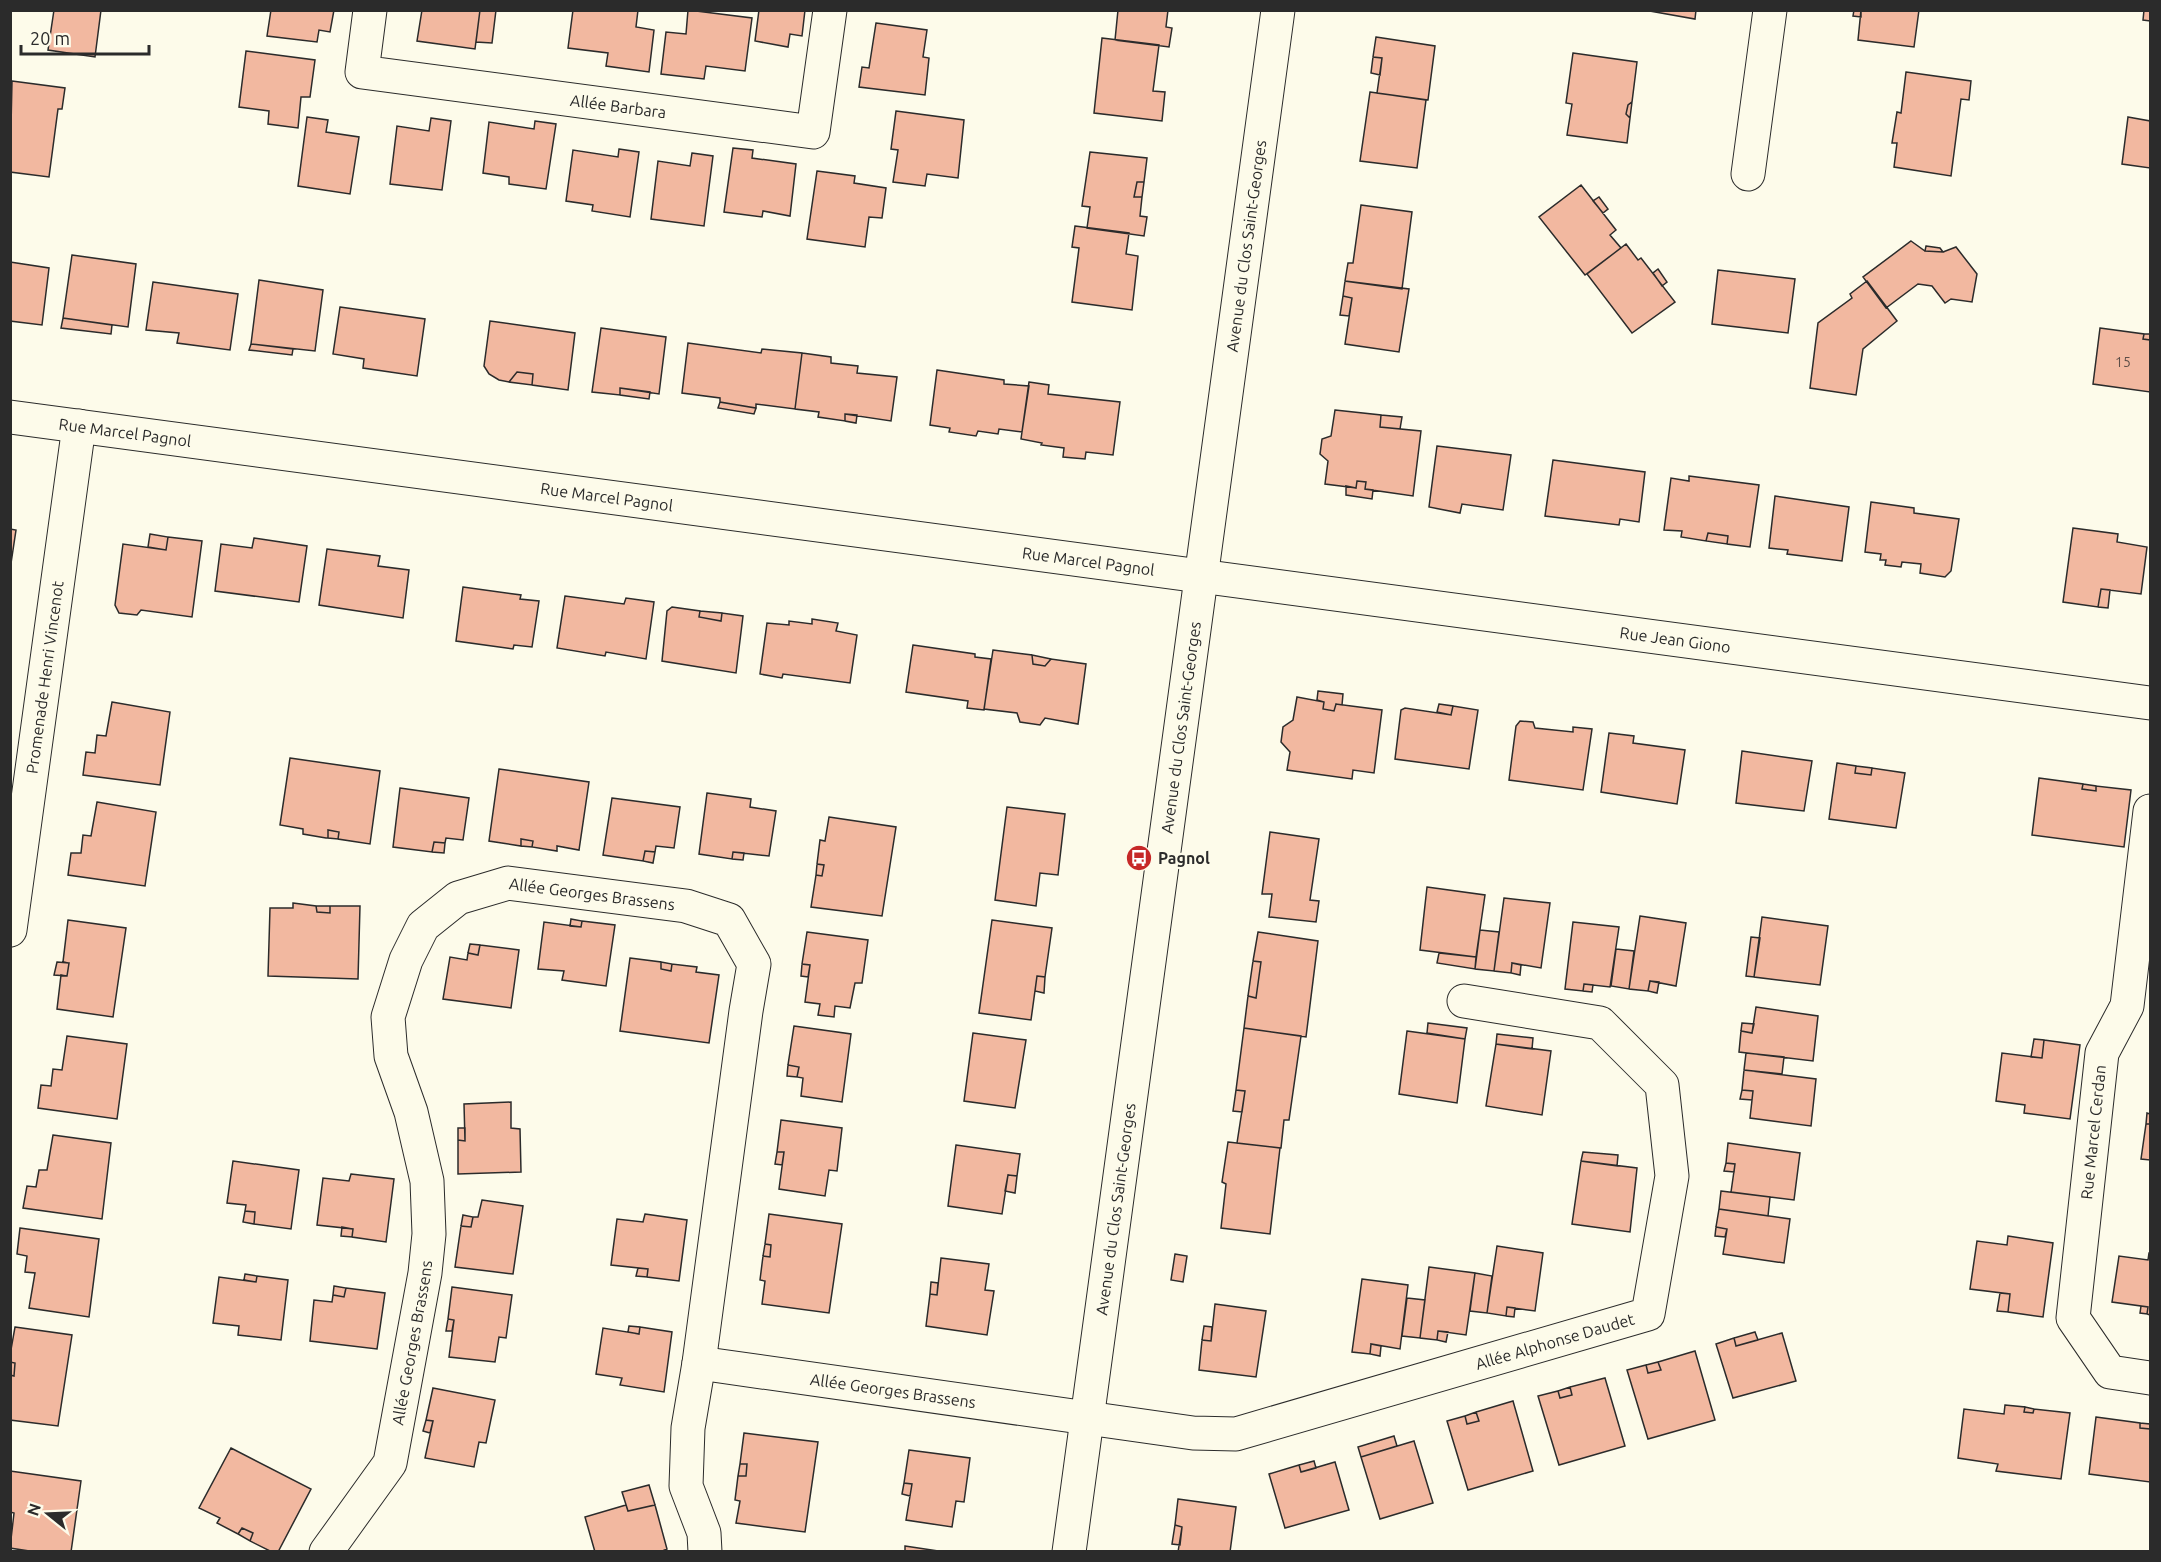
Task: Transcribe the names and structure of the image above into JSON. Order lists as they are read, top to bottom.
{
  "streets": {
    "street": [
      "Allée Barbara",
      "Avenue du Clos Saint-Georges",
      "Rue Marcel Pagnol",
      "Rue Jean Giono",
      "Promenade Henri Vincenot",
      "Allée Georges Brassens",
      "Rue Marcel Cerdan",
      "Allée Alphonse Daudet"
    ]
  },
  "crossings": [
    ["Avenue du Clos Saint-Georges", "Rue Marcel Pagnol"],
    ["Avenue du Clos Saint-Georges", "Rue Jean Giono"],
    ["Avenue du Clos Saint-Georges", "Allée Georges Brassens"],
    ["Avenue du Clos Saint-Georges", "Allée Alphonse Daudet"],
    ["Rue Marcel Pagnol", "Rue Jean Giono"],
    ["Rue Marcel Pagnol", "Promenade Henri Vincenot"],
    ["Allée Georges Brassens", "Allée Alphonse Daudet"]
  ],
  "places": {
    "bus stop": ["Pagnol"]
  },
  "house_numbers": ["15"],
  "scale_bar": "20 m",
  "north": "left"
}
